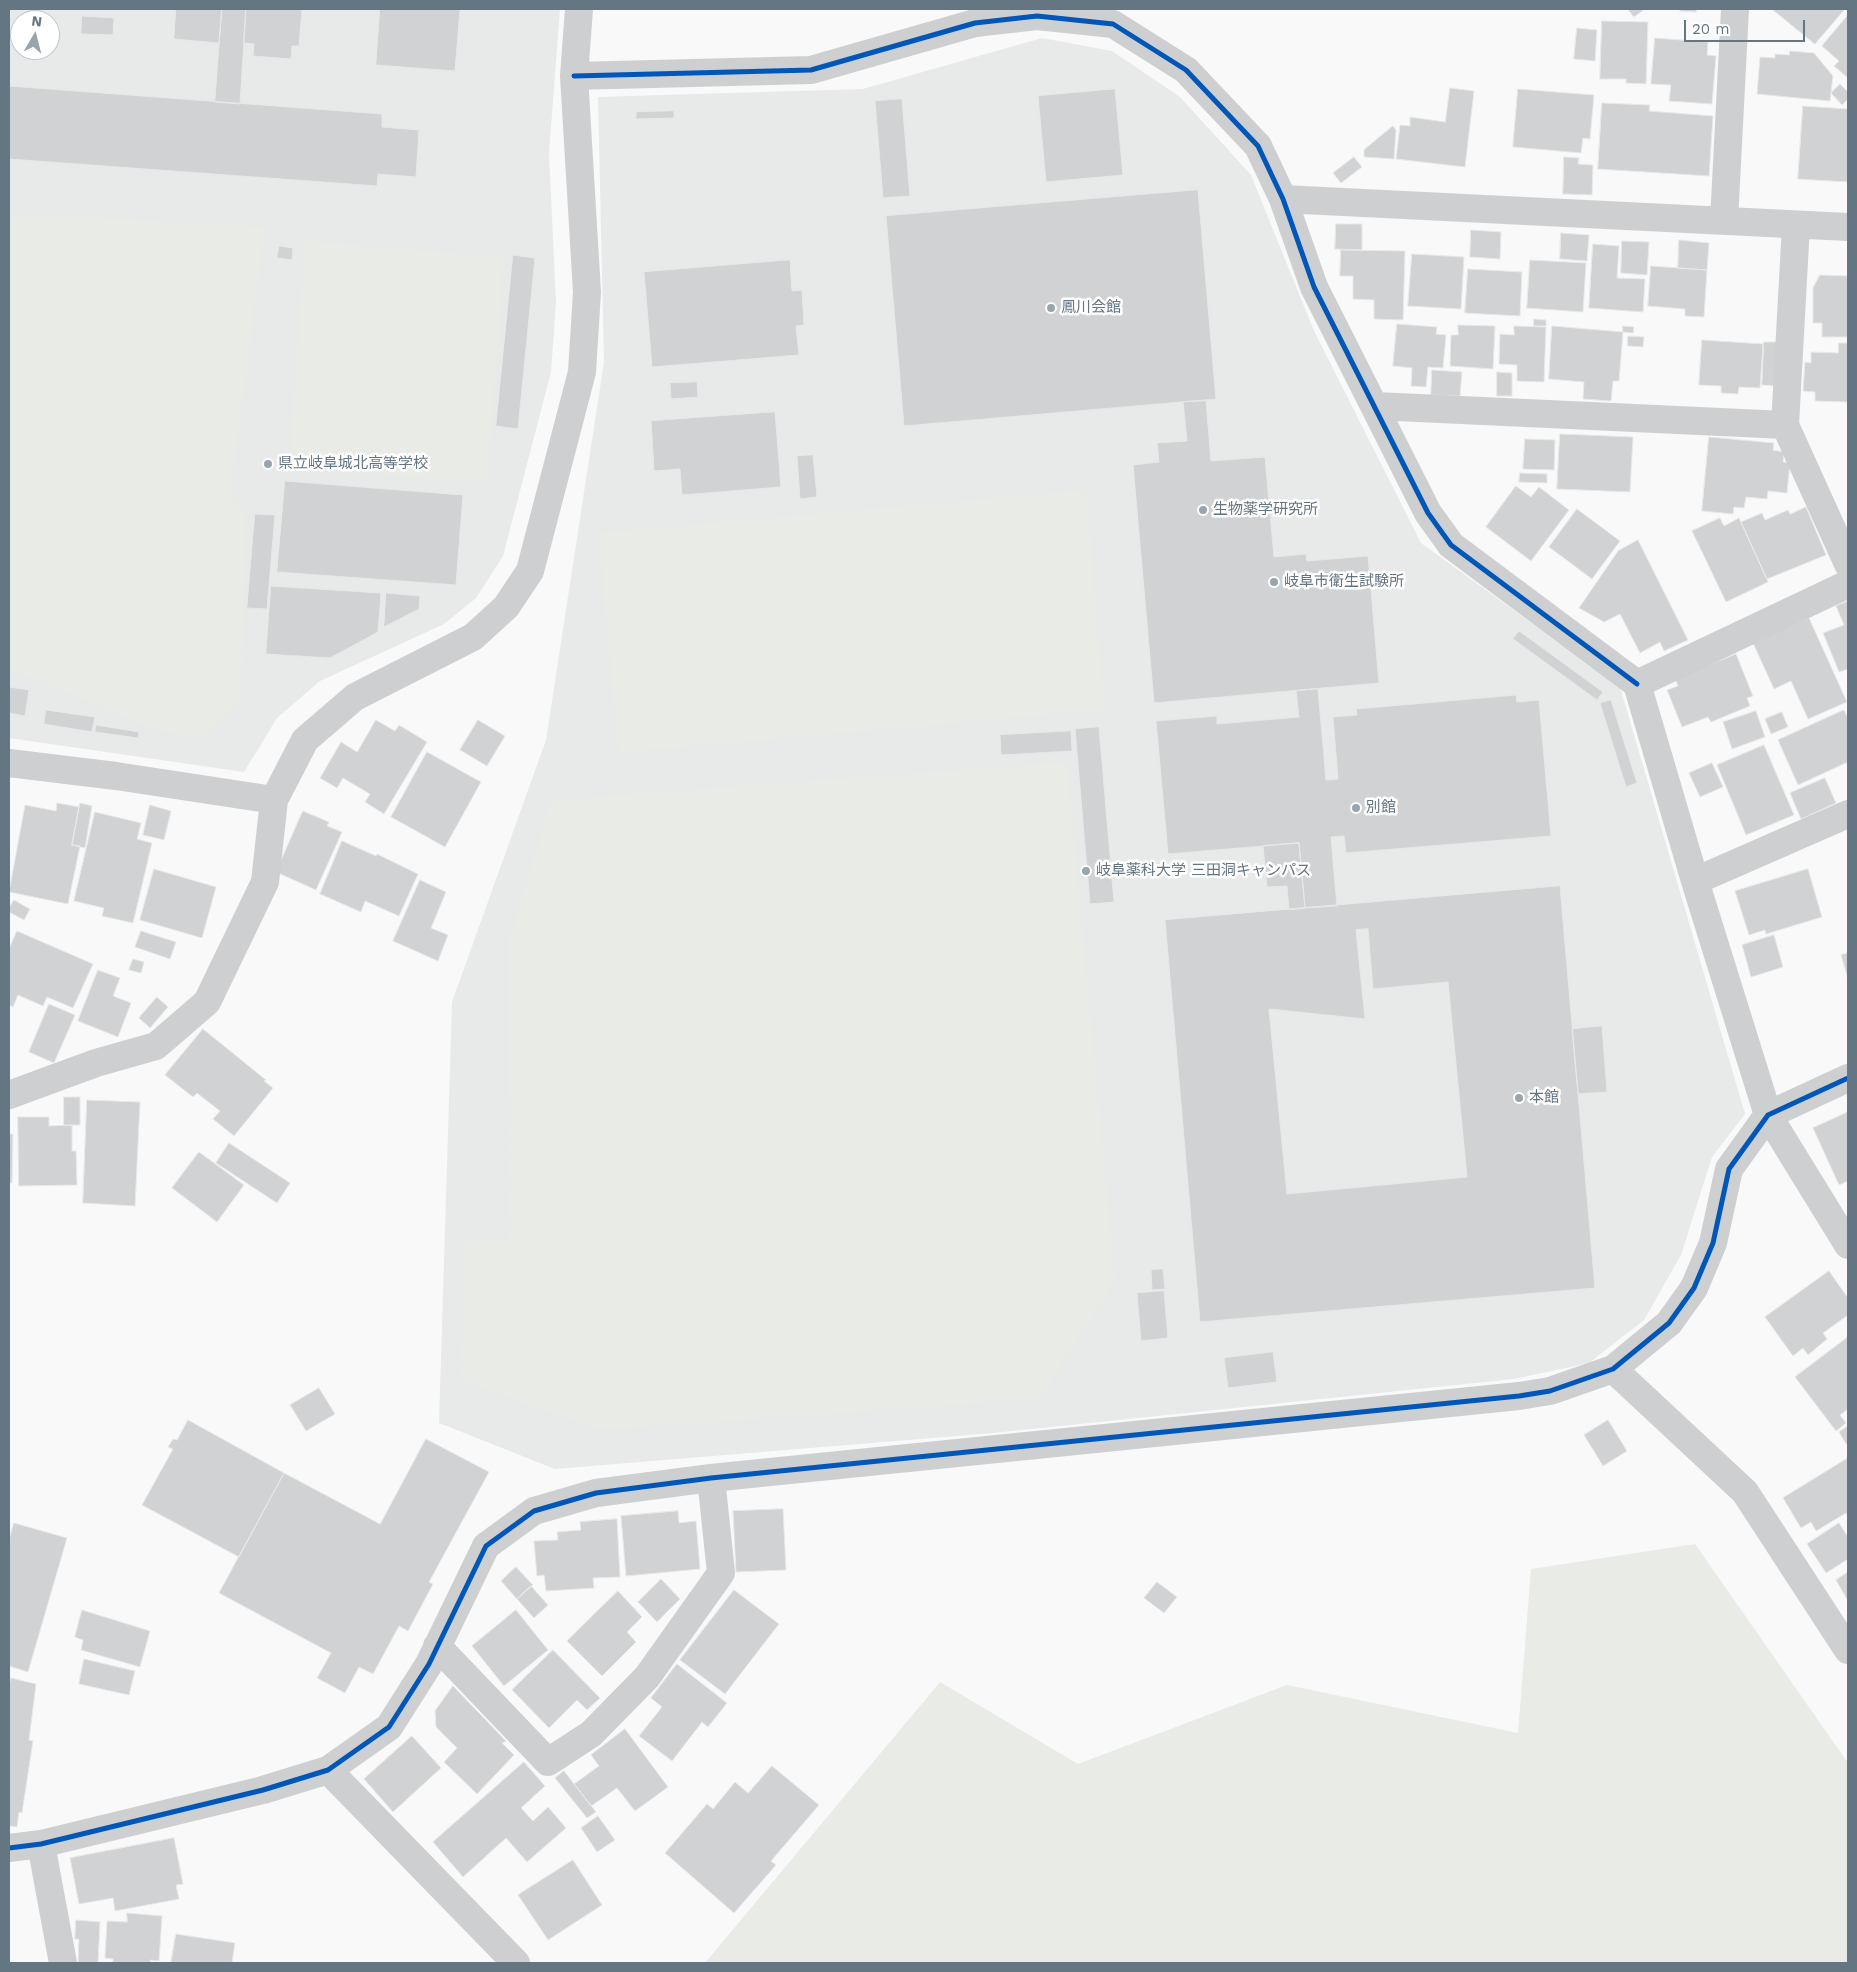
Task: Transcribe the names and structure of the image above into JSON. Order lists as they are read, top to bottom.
{
  "places": [
    "鳳川会館",
    "県立岐阜城北高等学校",
    "生物薬学研究所",
    "岐阜市衛生試験所",
    "別館",
    "岐阜薬科大学 三田洞キャンパス",
    "本館"
  ],
  "scale_bar": "20 m",
  "north": "top"
}
